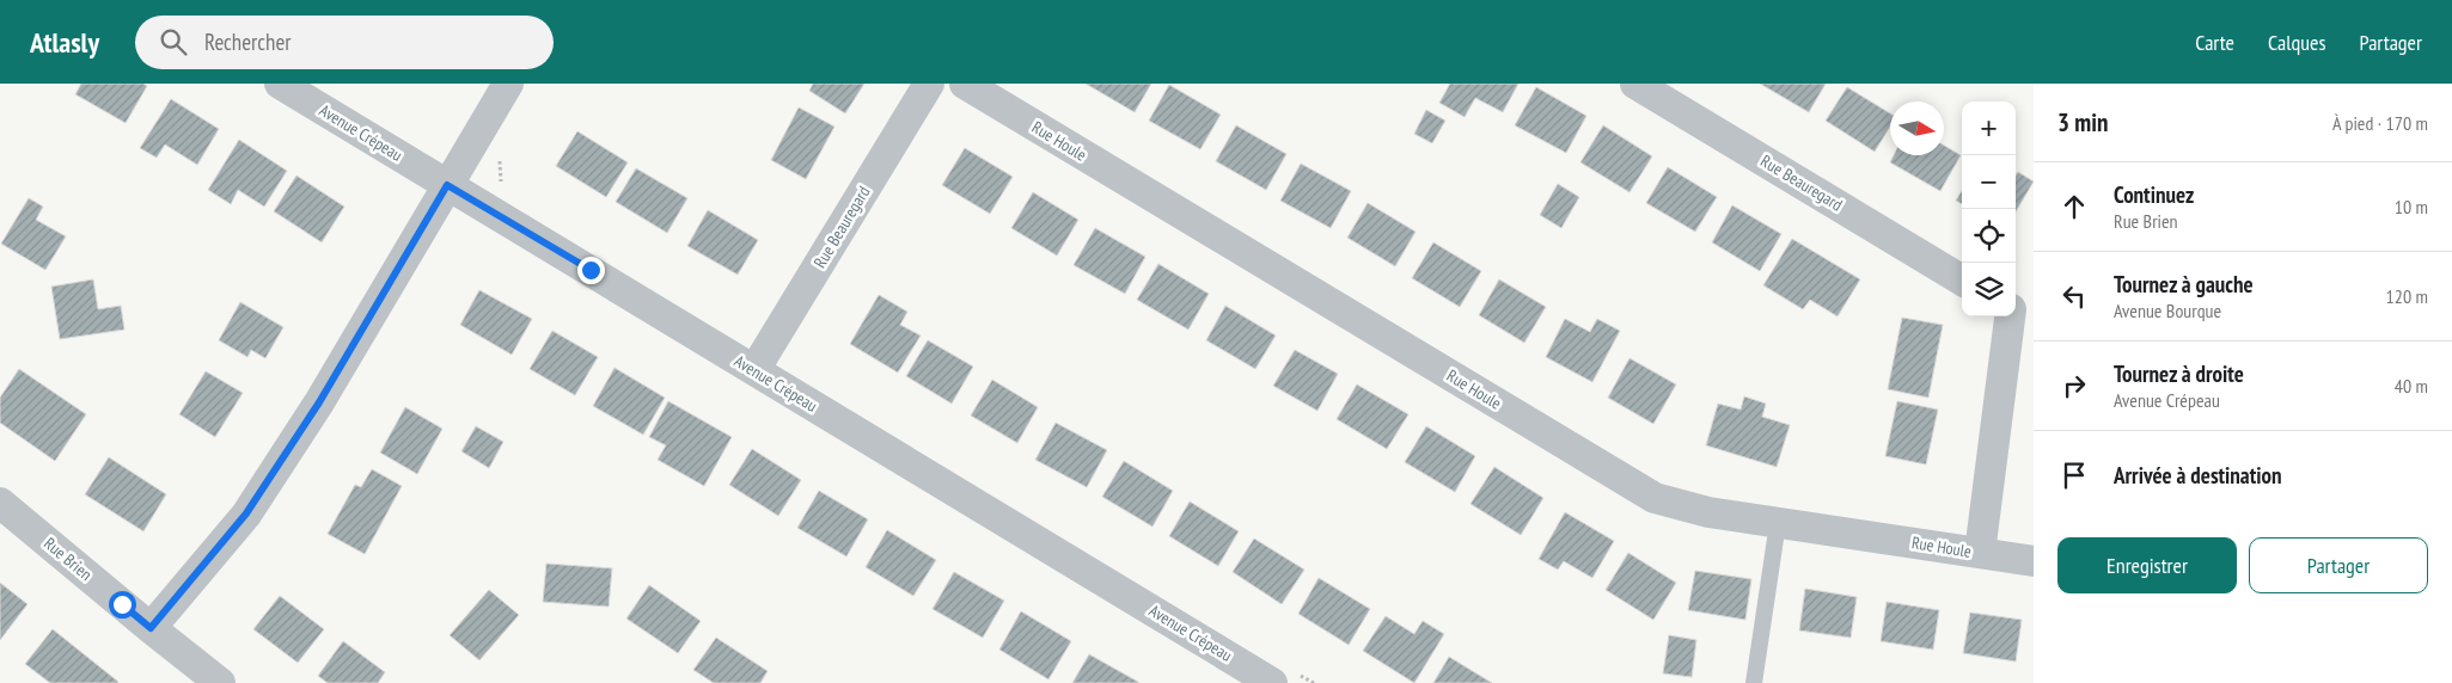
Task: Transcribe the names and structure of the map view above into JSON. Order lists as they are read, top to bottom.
{
  "streets": {
    "street": [
      "Avenue Crépeau",
      "Rue Houle",
      "Rue Beauregard",
      "Rue Brien"
    ]
  },
  "crossings": [
    ["Avenue Crépeau", "Rue Beauregard"]
  ],
  "north": "right",
  "page": {
    "header": "Atlasly",
    "search": "Rechercher",
    "nav": ["Carte", "Calques", "Partager"],
    "heading": ["3 min", "À pied · 170 m"],
    "map_buttons": ["+", "−"],
    "list": [
      ["Continuez", "Rue Brien", "10 m"],
      ["Tournez à gauche", "Avenue Bourque", "120 m"],
      ["Tournez à droite", "Avenue Crépeau", "40 m"],
      "Arrivée à destination"
    ],
    "buttons": ["Enregistrer", "Partager"]
  }
}
